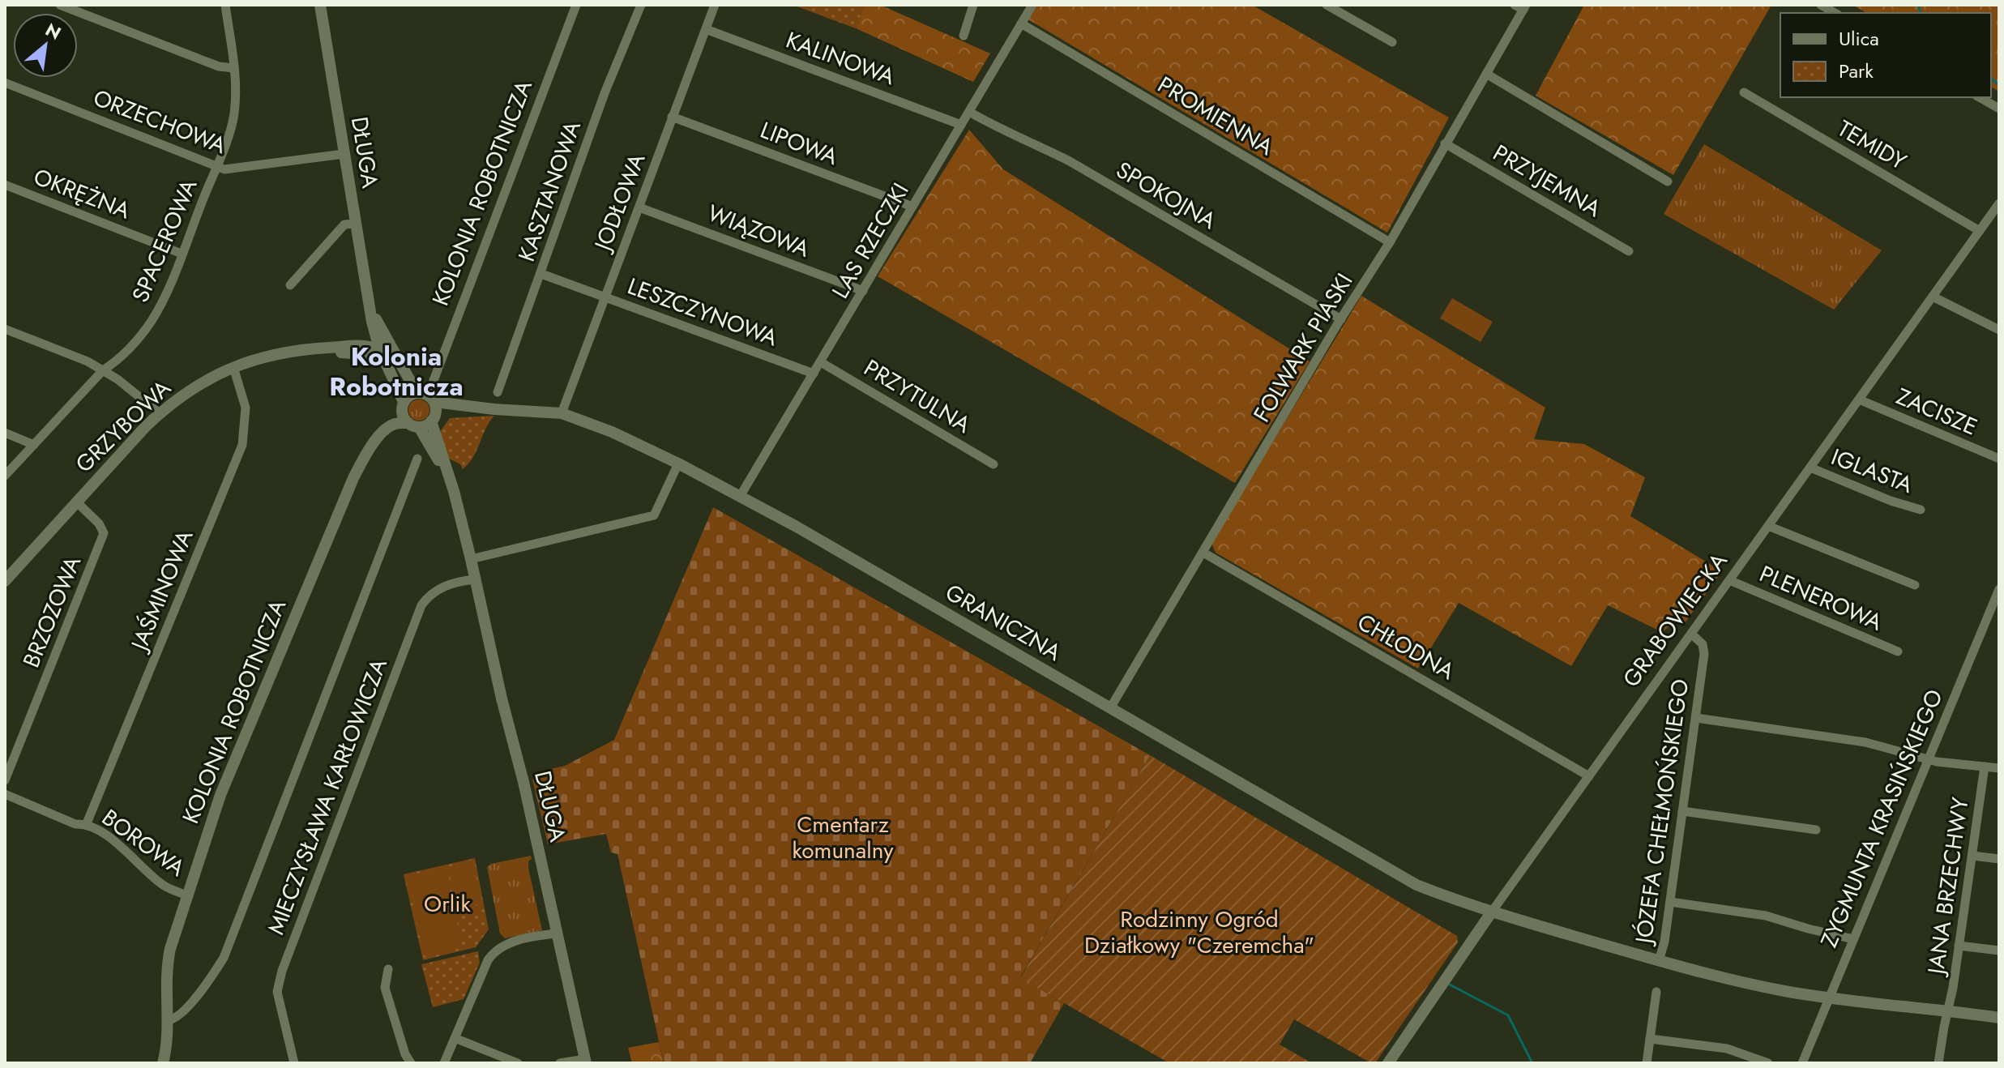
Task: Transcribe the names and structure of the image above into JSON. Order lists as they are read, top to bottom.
{
  "streets": {
    "main road": [
      "DŁUGA",
      "KOLONIA ROBOTNICZA",
      "GRZYBOWA",
      "GRABOWIECKA",
      "GRANICZNA"
    ],
    "street": [
      "KALINOWA",
      "PROMIENNA",
      "ORZECHOWA",
      "LIPOWA",
      "TEMIDY",
      "PRZYJEMNA",
      "KASZTANOWA",
      "OKRĘŻNA",
      "SPOKOJNA",
      "JODŁOWA",
      "WIĄZOWA",
      "SPACEROWA",
      "LAS RZECZKI",
      "LESZCZYNOWA",
      "FOLWARK PIASKI",
      "PRZYTULNA",
      "ZACISZE",
      "IGLASTA",
      "JAŚMINOWA",
      "PLENEROWA",
      "BRZOZOWA",
      "CHŁODNA",
      "MIECZYSŁAWA KARŁOWICZA",
      "JÓZEFA CHEŁMOŃSKIEGO",
      "ZYGMUNTA KRASIŃSKIEGO",
      "BOROWA",
      "JANA BRZECHWY"
    ]
  },
  "crossings": [
    ["KALINOWA", "JODŁOWA"],
    ["KALINOWA", "LAS RZECZKI"],
    ["PROMIENNA", "LAS RZECZKI"],
    ["PROMIENNA", "FOLWARK PIASKI"],
    ["ORZECHOWA", "DŁUGA"],
    ["ORZECHOWA", "SPACEROWA"],
    ["LIPOWA", "JODŁOWA"],
    ["LIPOWA", "LAS RZECZKI"],
    ["TEMIDY", "GRABOWIECKA"],
    ["DŁUGA", "KOLONIA ROBOTNICZA"],
    ["DŁUGA", "GRZYBOWA"],
    ["DŁUGA", "GRANICZNA"],
    ["DŁUGA", "MIECZYSŁAWA KARŁOWICZA"],
    ["PRZYJEMNA", "FOLWARK PIASKI"],
    ["KASZTANOWA", "LESZCZYNOWA"],
    ["KOLONIA ROBOTNICZA", "GRANICZNA"],
    ["KOLONIA ROBOTNICZA", "BOROWA"],
    ["OKRĘŻNA", "SPACEROWA"],
    ["SPOKOJNA", "LAS RZECZKI"],
    ["SPOKOJNA", "FOLWARK PIASKI"],
    ["JODŁOWA", "WIĄZOWA"],
    ["JODŁOWA", "LESZCZYNOWA"],
    ["JODŁOWA", "GRANICZNA"],
    ["WIĄZOWA", "LAS RZECZKI"],
    ["LAS RZECZKI", "LESZCZYNOWA"],
    ["LAS RZECZKI", "PRZYTULNA"],
    ["LAS RZECZKI", "GRANICZNA"],
    ["FOLWARK PIASKI", "GRANICZNA"],
    ["FOLWARK PIASKI", "CHŁODNA"],
    ["ZACISZE", "GRABOWIECKA"],
    ["GRZYBOWA", "JAŚMINOWA"],
    ["GRZYBOWA", "BRZOZOWA"],
    ["IGLASTA", "GRABOWIECKA"],
    ["JAŚMINOWA", "BOROWA"],
    ["PLENEROWA", "GRABOWIECKA"],
    ["GRABOWIECKA", "GRANICZNA"],
    ["GRABOWIECKA", "CHŁODNA"],
    ["GRABOWIECKA", "JÓZEFA CHEŁMOŃSKIEGO"],
    ["GRANICZNA", "JÓZEFA CHEŁMOŃSKIEGO"],
    ["GRANICZNA", "ZYGMUNTA KRASIŃSKIEGO"],
    ["GRANICZNA", "JANA BRZECHWY"]
  ],
  "districts": ["Kolonia Robotnicza"],
  "parks": ["Cmentarz komunalny", "Orlik", "Rodzinny Ogród Działkowy \"Czeremcha\""],
  "legend": ["Ulica", "Park"],
  "north": "top right"
}
